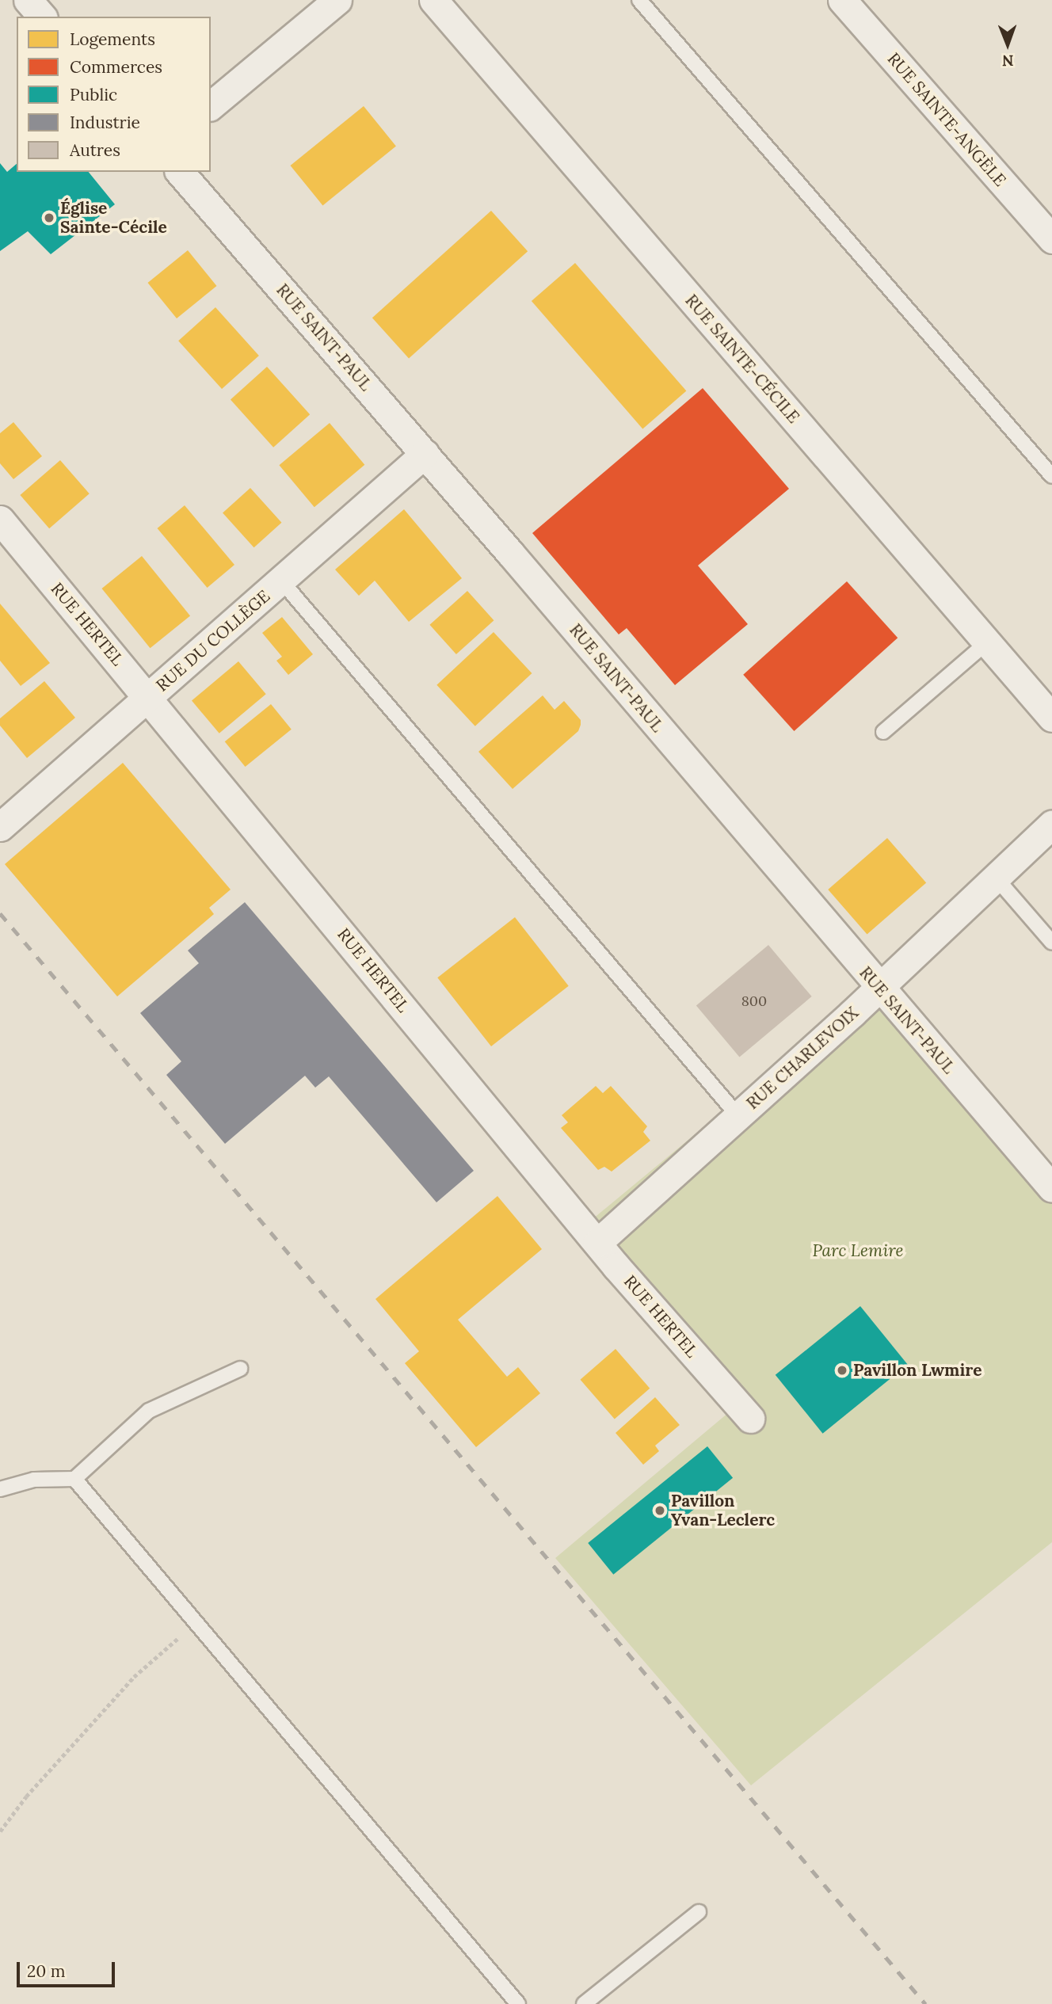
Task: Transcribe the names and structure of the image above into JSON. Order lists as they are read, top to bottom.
{
  "streets": {
    "street": [
      "RUE SAINTE-ANGÈLE",
      "RUE SAINT-PAUL",
      "RUE SAINTE-CÉCILE",
      "RUE HERTEL",
      "RUE DU COLLÈGE",
      "RUE CHARLEVOIX"
    ]
  },
  "crossings": [
    ["RUE SAINT-PAUL", "RUE DU COLLÈGE"],
    ["RUE SAINT-PAUL", "RUE CHARLEVOIX"],
    ["RUE HERTEL", "RUE DU COLLÈGE"],
    ["RUE HERTEL", "RUE CHARLEVOIX"]
  ],
  "parks": ["Parc Lemire"],
  "places": ["Église Sainte-Cécile", "Pavillon Lwmire", "Pavillon Yvan-Leclerc"],
  "house_numbers": ["800"],
  "legend": [
    "Logements",
    "Commerces",
    "Public",
    "Industrie",
    "Autres"
  ],
  "scale_bar": "20 m",
  "north": "bottom"
}
